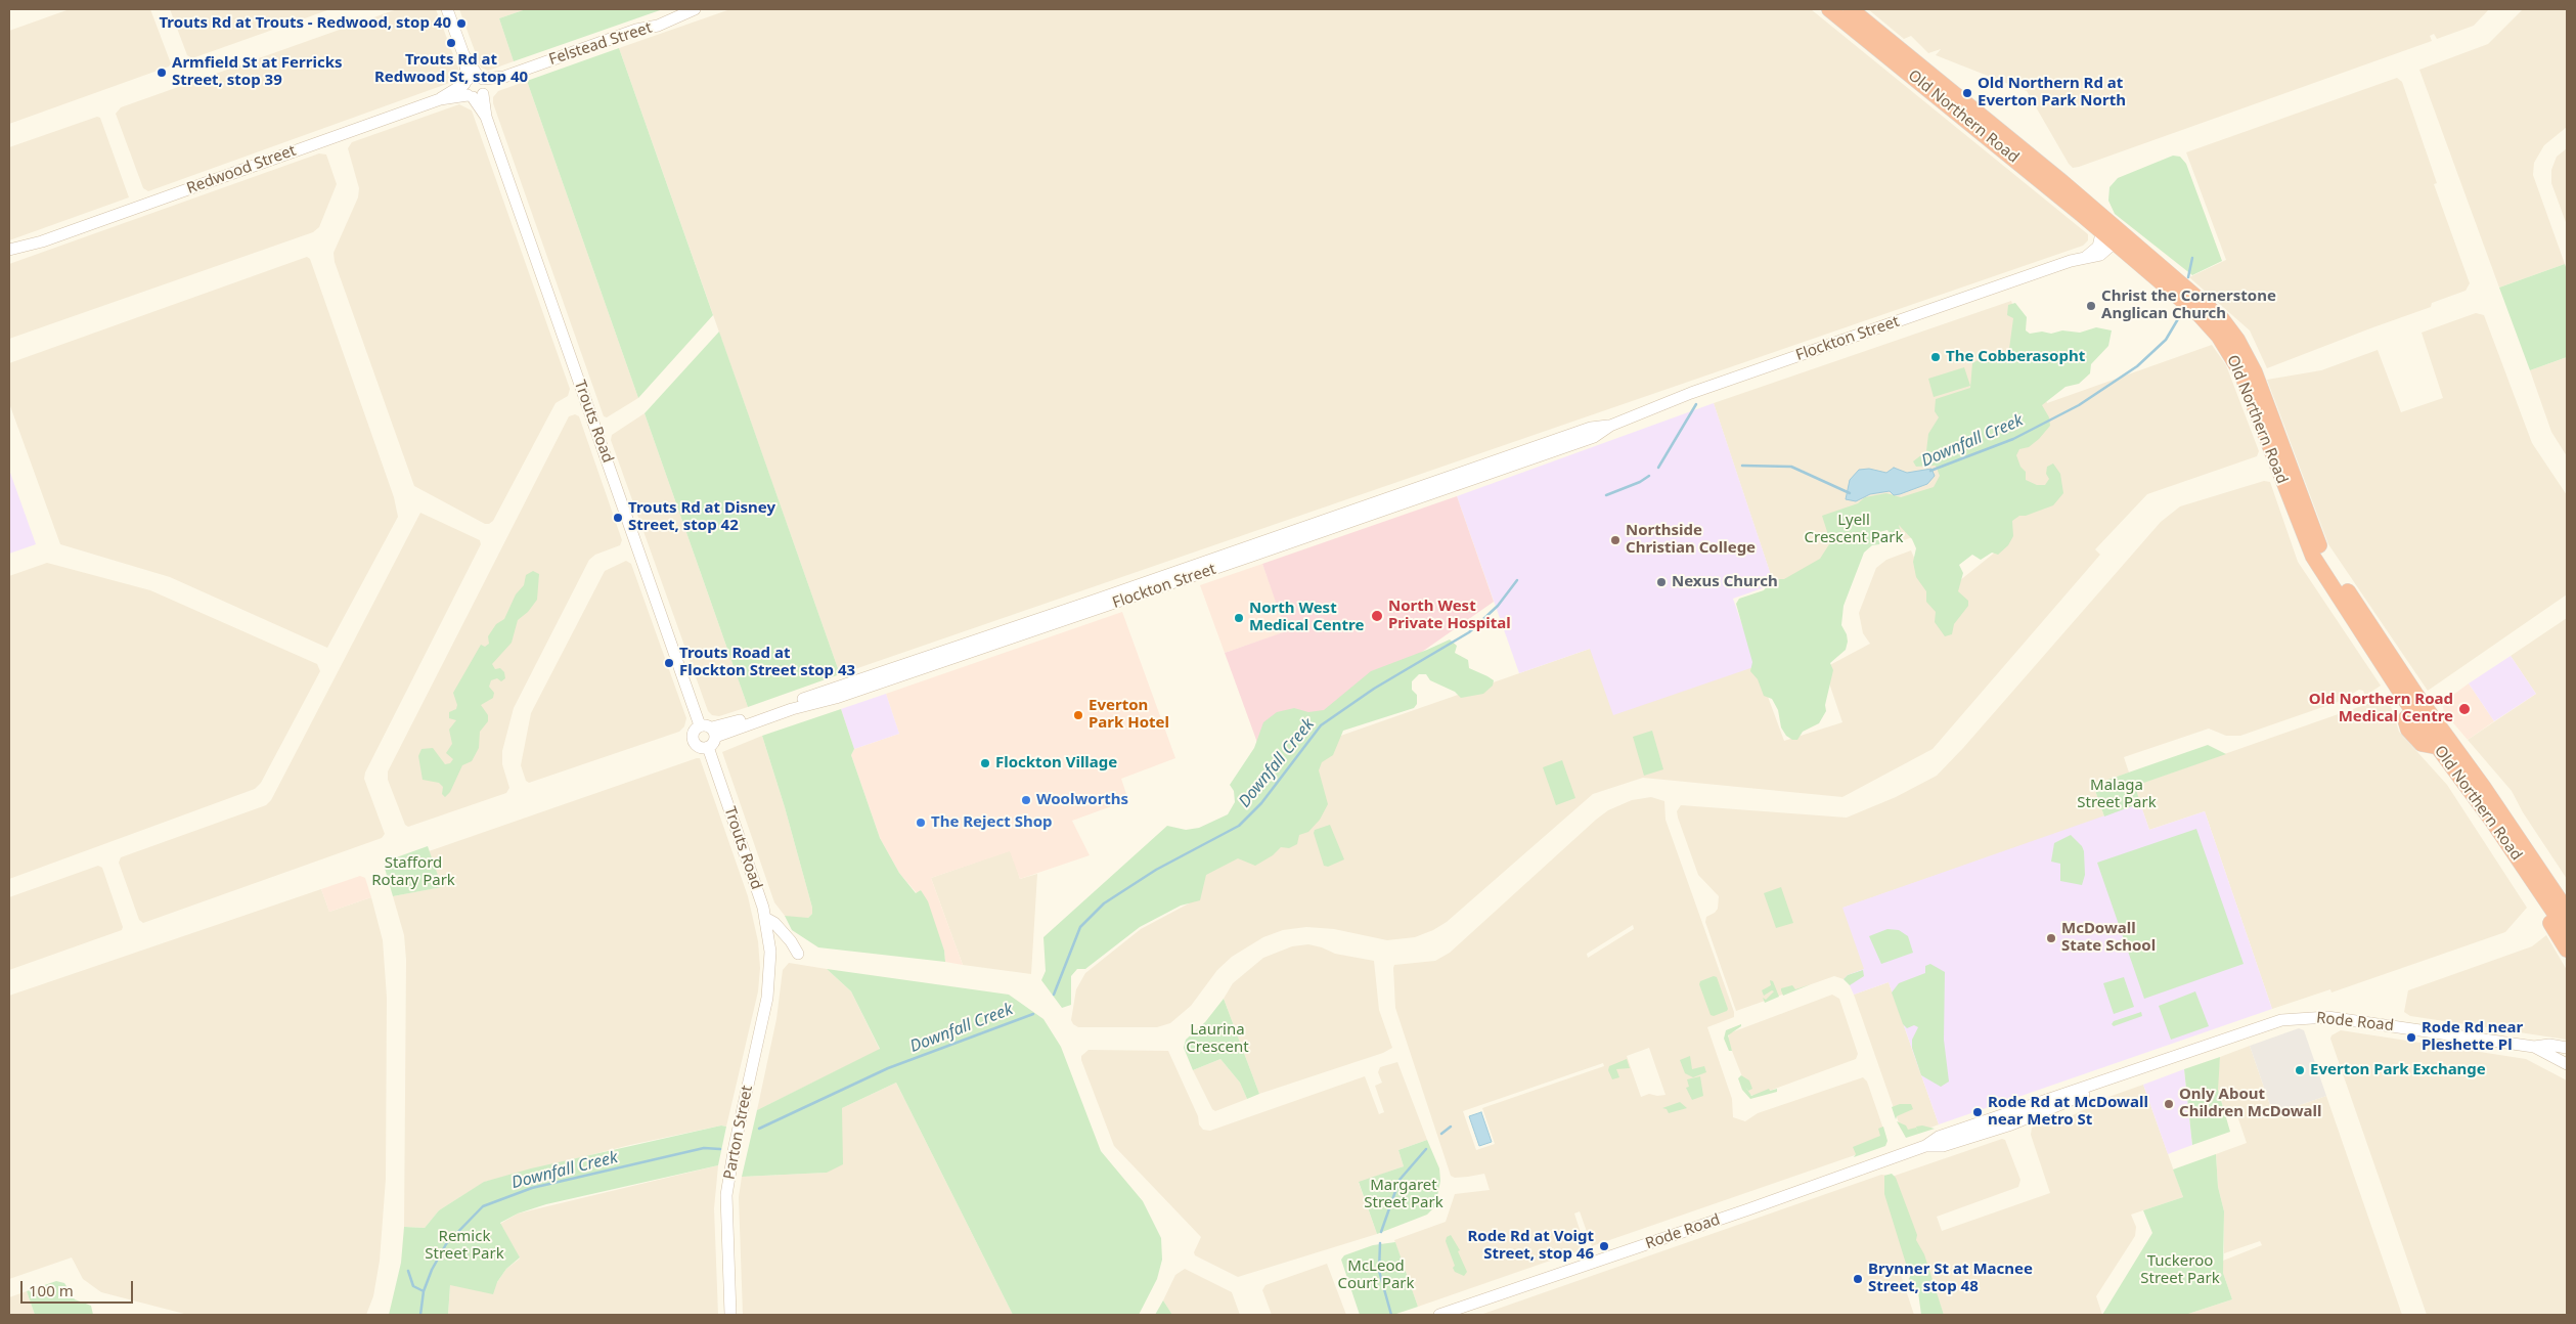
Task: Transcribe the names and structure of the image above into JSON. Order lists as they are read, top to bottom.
{
  "streets": {
    "highway": ["Old Northern Road"],
    "street": [
      "Felstead Street",
      "Redwood Street",
      "Flockton Street",
      "Trouts Road",
      "Rode Road",
      "Parton Street"
    ]
  },
  "crossings": [
    ["Felstead Street", "Redwood Street"],
    ["Felstead Street", "Trouts Road"],
    ["Old Northern Road", "Flockton Street"],
    ["Redwood Street", "Trouts Road"],
    ["Flockton Street", "Trouts Road"],
    ["Trouts Road", "Parton Street"]
  ],
  "water": ["Downfall Creek"],
  "parks": [
    "Lyell Crescent Park",
    "Malaga Street Park",
    "Stafford Rotary Park",
    "Laurina Crescent",
    "Margaret Street Park",
    "Remick Street Park",
    "Tuckeroo Street Park",
    "McLeod Court Park"
  ],
  "places": [
    "Trouts Rd at Trouts - Redwood, stop 40",
    "Trouts Rd at Redwood St, stop 40",
    "Armfield St at Ferricks Street, stop 39",
    "Old Northern Rd at Everton Park North",
    "Christ the Cornerstone Anglican Church",
    "The Cobberasopht",
    "Trouts Rd at Disney Street, stop 42",
    "Northside Christian College",
    "Nexus Church",
    "North West Private Hospital",
    "North West Medical Centre",
    "Trouts Road at Flockton Street stop 43",
    "Old Northern Road Medical Centre",
    "Everton Park Hotel",
    "Flockton Village",
    "Woolworths",
    "The Reject Shop",
    "McDowall State School",
    "Rode Rd near Pleshette Pl",
    "Everton Park Exchange",
    "Only About Children McDowall",
    "Rode Rd at McDowall near Metro St",
    "Rode Rd at Voigt Street, stop 46",
    "Brynner St at Macnee Street, stop 48"
  ],
  "scale_bar": "100 m"
}
